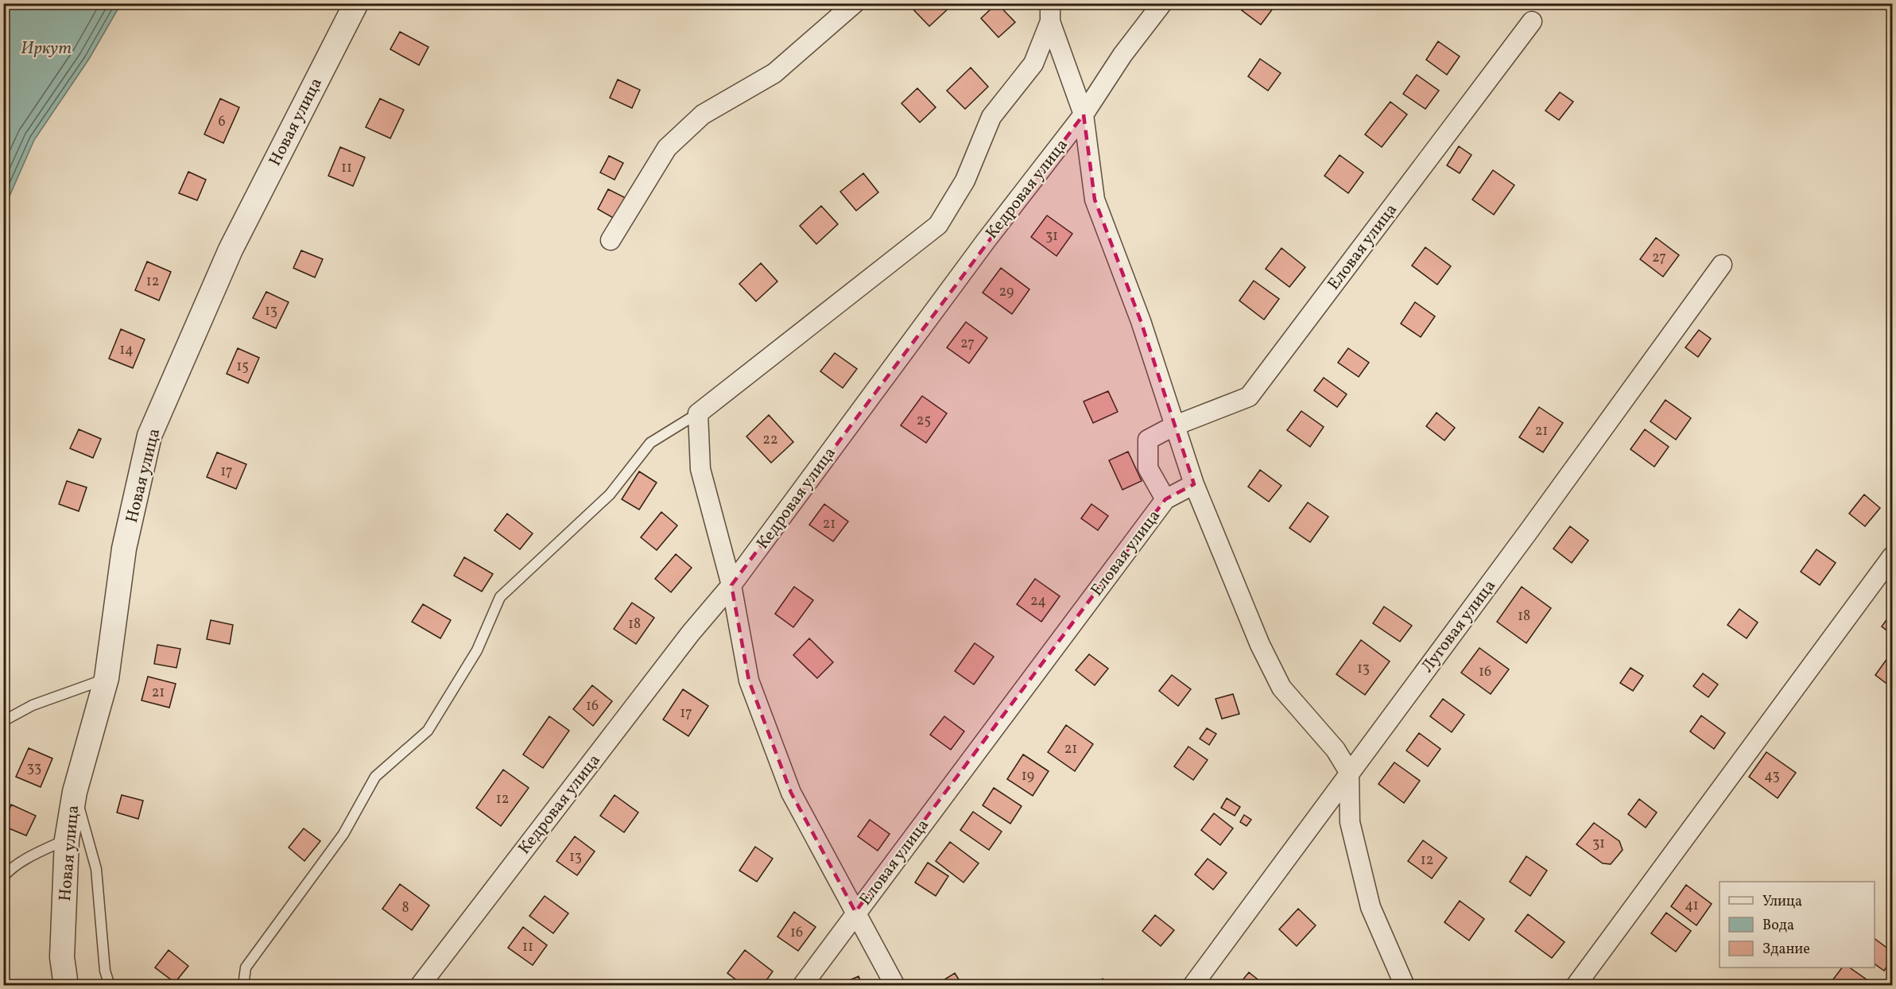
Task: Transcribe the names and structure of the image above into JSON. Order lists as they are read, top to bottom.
{
  "streets": {
    "street": [
      "Новая улица",
      "Кедровая улица",
      "Еловая улица",
      "Луговая улица"
    ]
  },
  "water": ["Иркут"],
  "house_numbers": [
    "6",
    "11",
    "31",
    "27",
    "12",
    "29",
    "13",
    "27",
    "14",
    "15",
    "25",
    "21",
    "22",
    "17",
    "21",
    "24",
    "18",
    "18",
    "13",
    "16",
    "21",
    "16",
    "17",
    "21",
    "33",
    "19",
    "43",
    "12",
    "31",
    "13",
    "12",
    "41",
    "8",
    "16",
    "11"
  ],
  "legend": ["Улица", "Вода", "Здание"]
}
